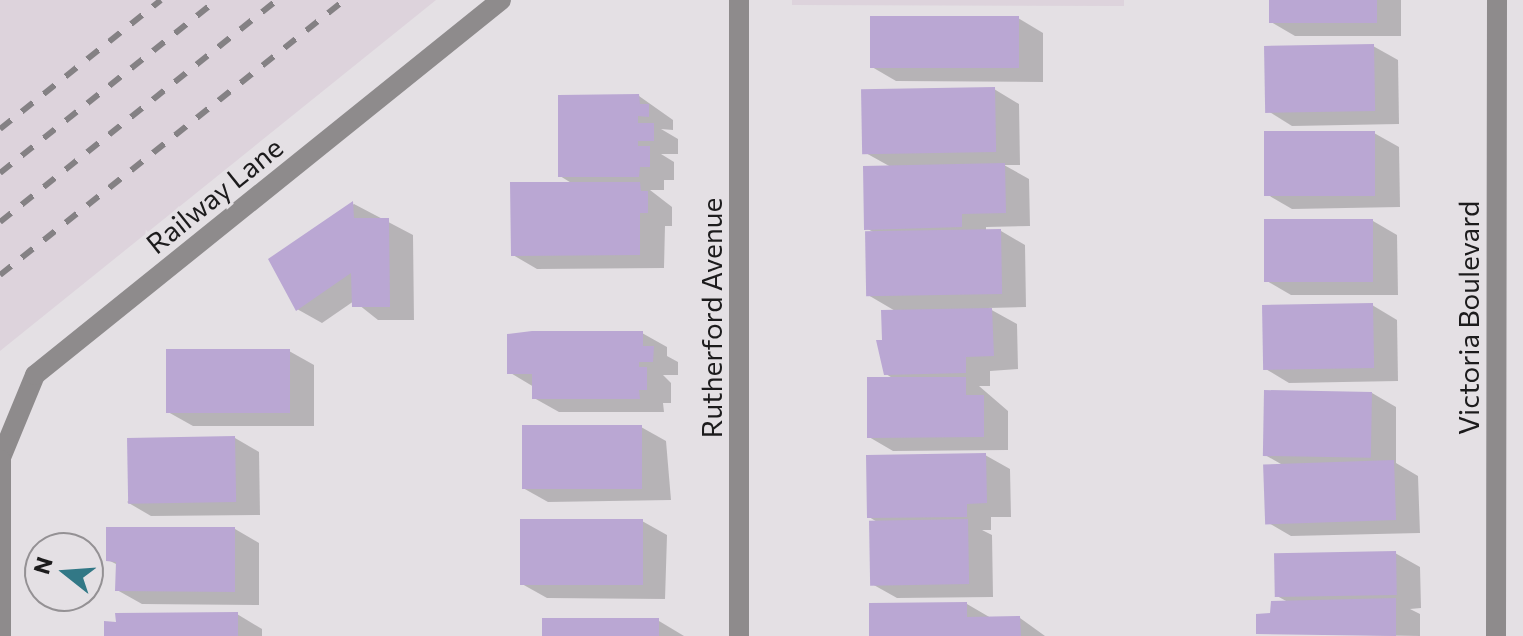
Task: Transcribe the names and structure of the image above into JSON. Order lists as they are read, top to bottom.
{
  "streets": {
    "street": ["Railway Lane", "Rutherford Avenue", "Victoria Boulevard"]
  },
  "north": "left"
}
